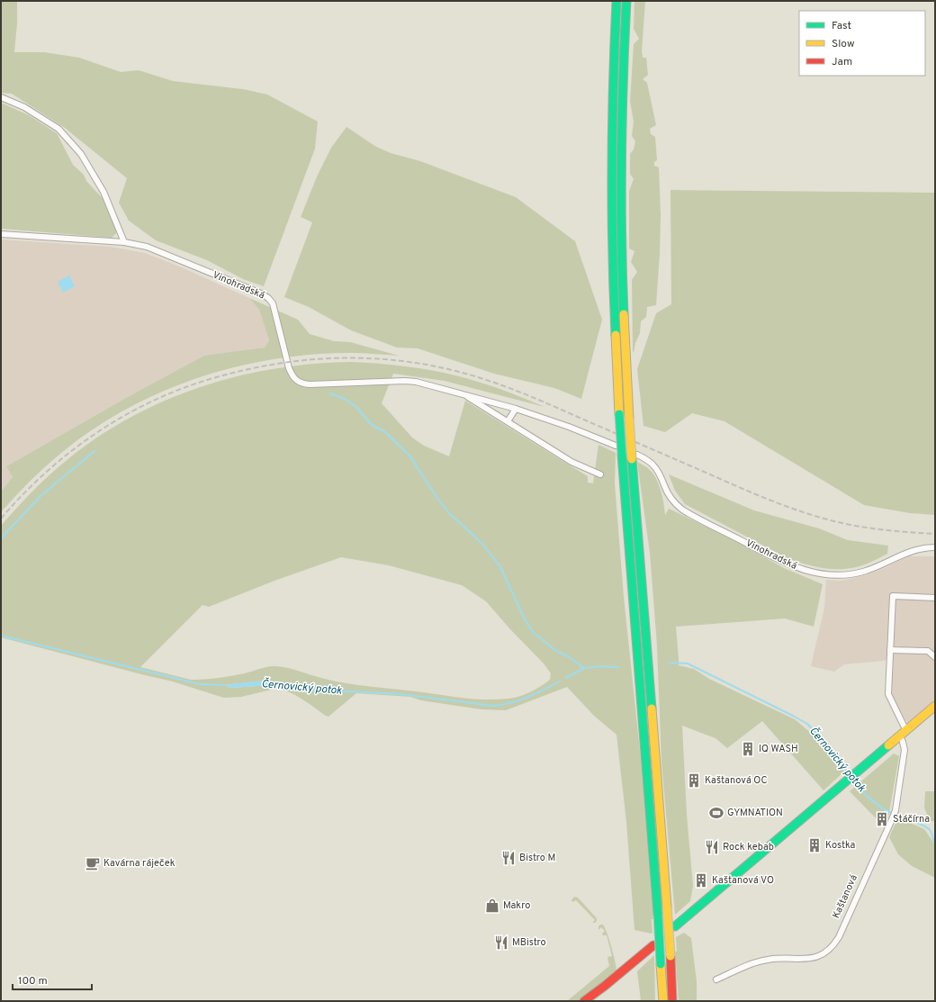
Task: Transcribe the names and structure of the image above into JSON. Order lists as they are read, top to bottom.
{
  "streets": {
    "street": ["Vinohradská", "Kaštanová"]
  },
  "water": ["Černovický potok"],
  "places": {
    "building": [
      "IQ WASH",
      "Kaštanová OC",
      "Stáčírna",
      "Kostka",
      "Kaštanová VO"
    ],
    "sports": ["GYMNATION"],
    "restaurant": ["Rock kebab", "Bistro M", "MBistro"],
    "cafe": ["Kavárna ráječek"],
    "shop": ["Makro"]
  },
  "legend": ["Fast", "Slow", "Jam"],
  "scale_bar": "100 m"
}
